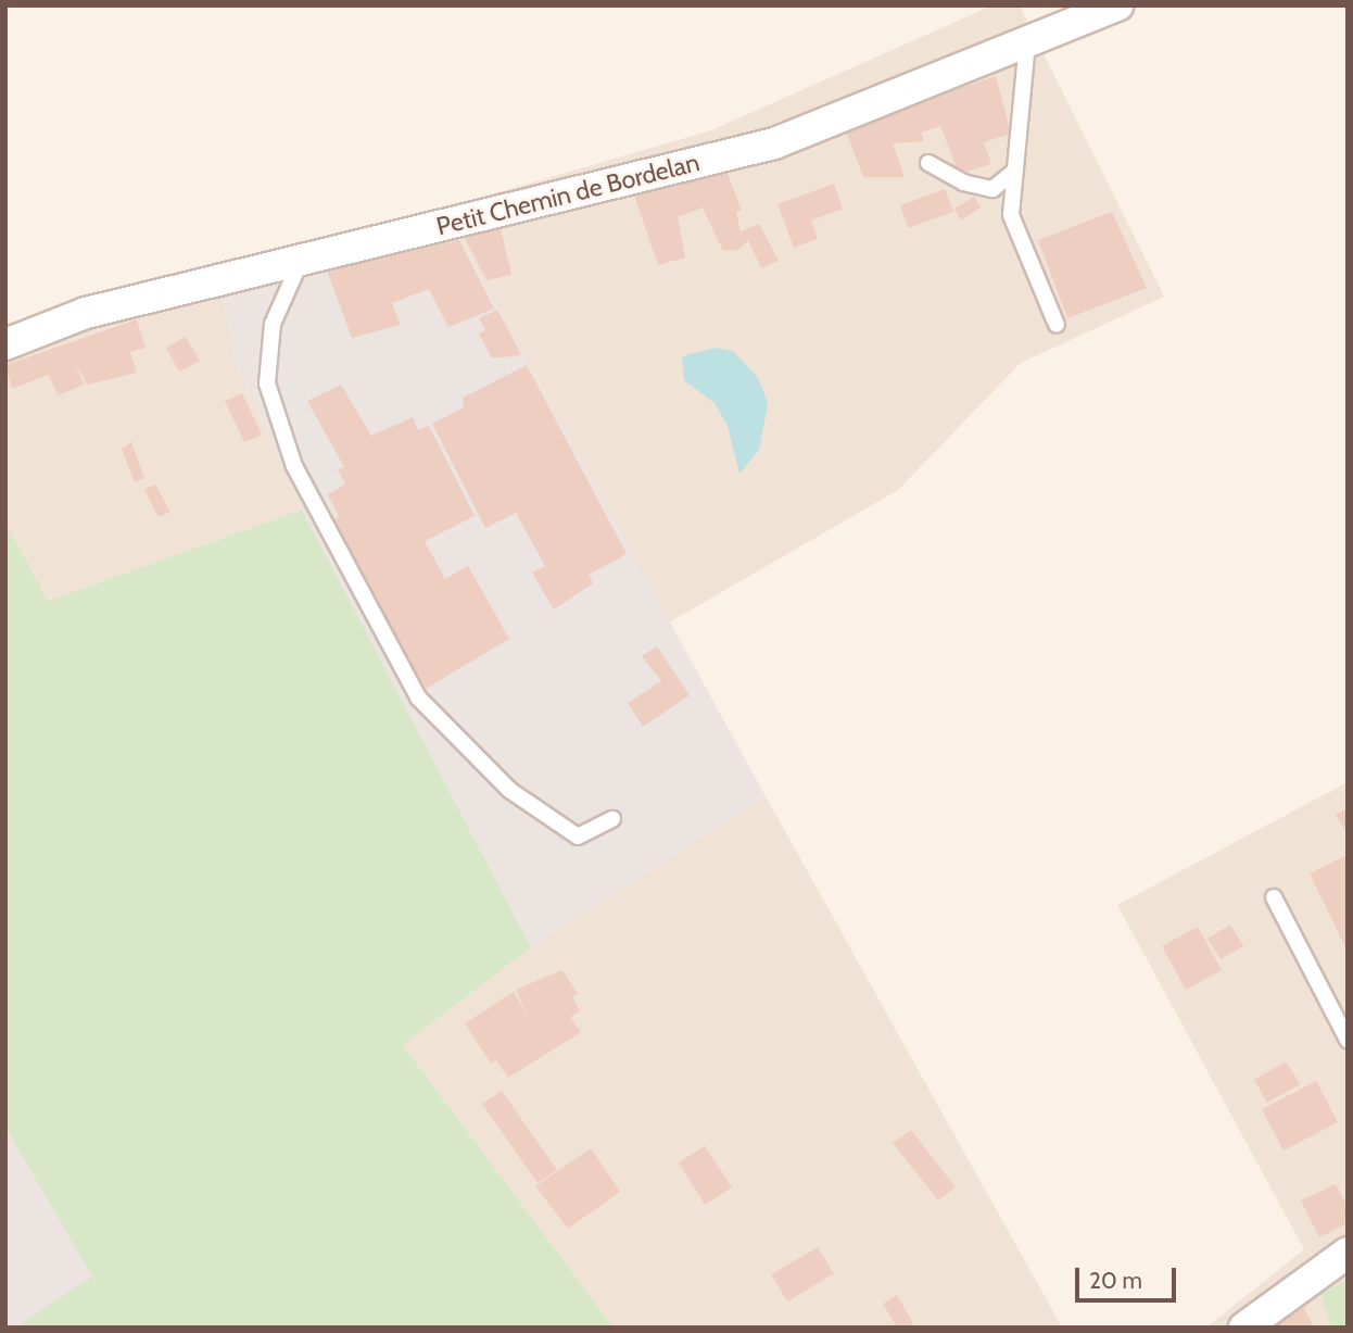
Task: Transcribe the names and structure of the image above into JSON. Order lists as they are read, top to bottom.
{
  "streets": {
    "street": ["Petit Chemin de Bordelan"]
  },
  "scale_bar": "20 m"
}
